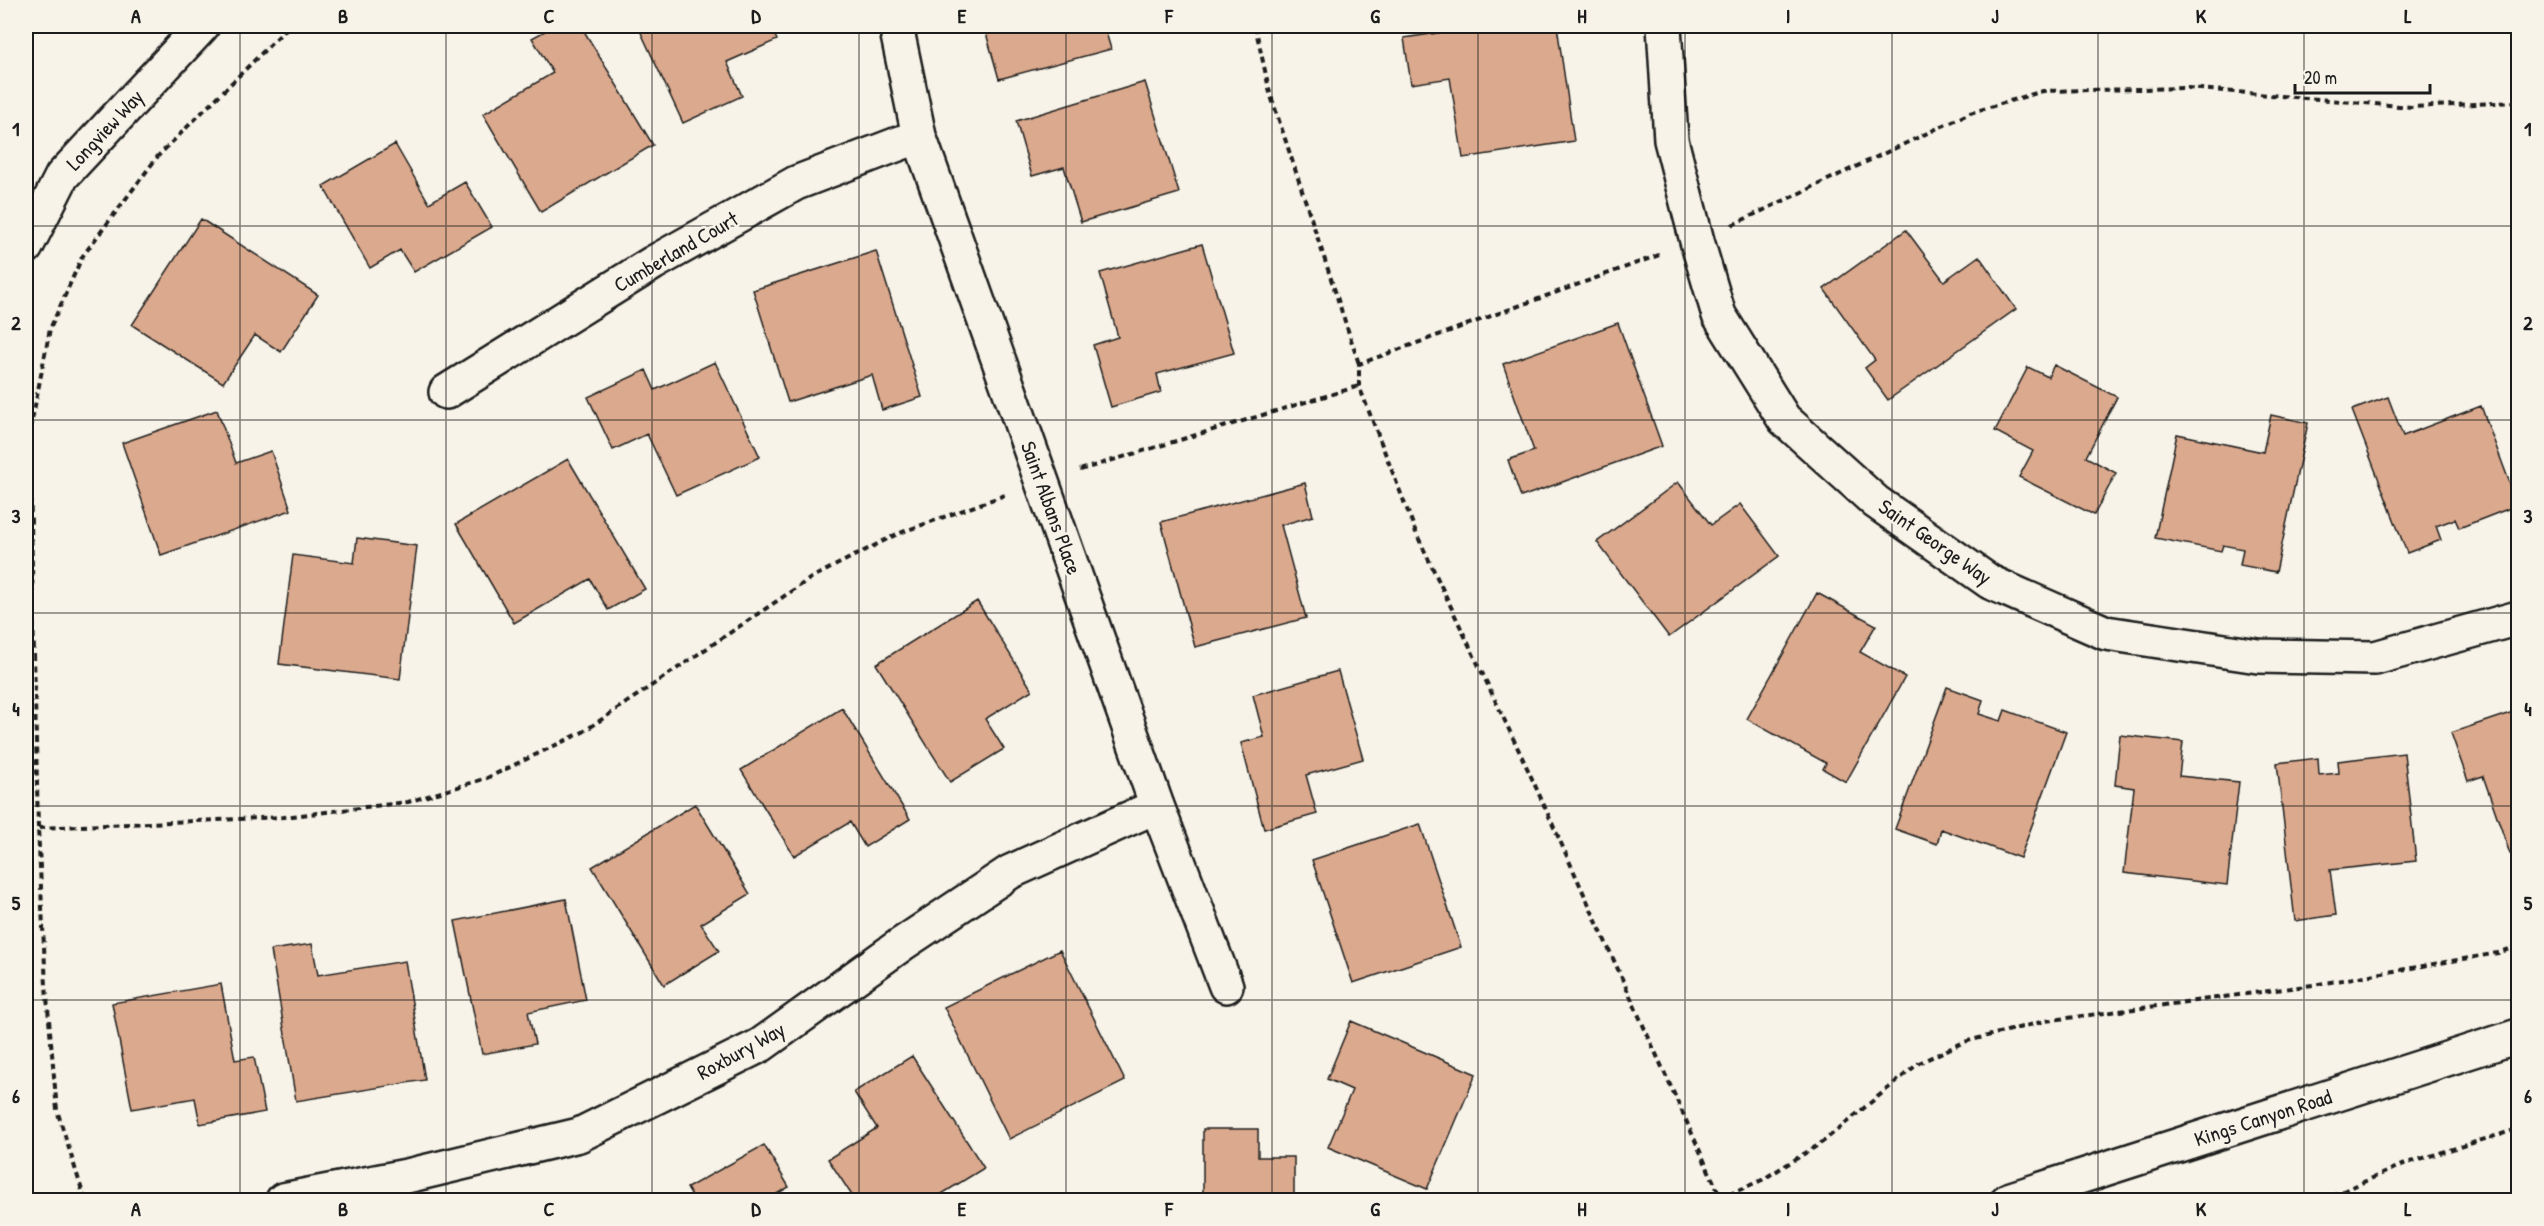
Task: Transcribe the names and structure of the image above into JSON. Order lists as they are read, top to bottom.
{
  "streets": {
    "street": [
      "Longview Way",
      "Cumberland Court",
      "Saint Albans Place",
      "Saint George Way",
      "Roxbury Way",
      "Kings Canyon Road"
    ]
  },
  "crossings": [
    ["Cumberland Court", "Saint Albans Place"],
    ["Saint Albans Place", "Roxbury Way"]
  ],
  "scale_bar": "20 m",
  "grid": {
    "columns": [
      "A",
      "B",
      "C",
      "D",
      "E",
      "F",
      "G",
      "H",
      "I",
      "J",
      "K",
      "L"
    ],
    "rows": [
      "1",
      "2",
      "3",
      "4",
      "5",
      "6"
    ]
  }
}
